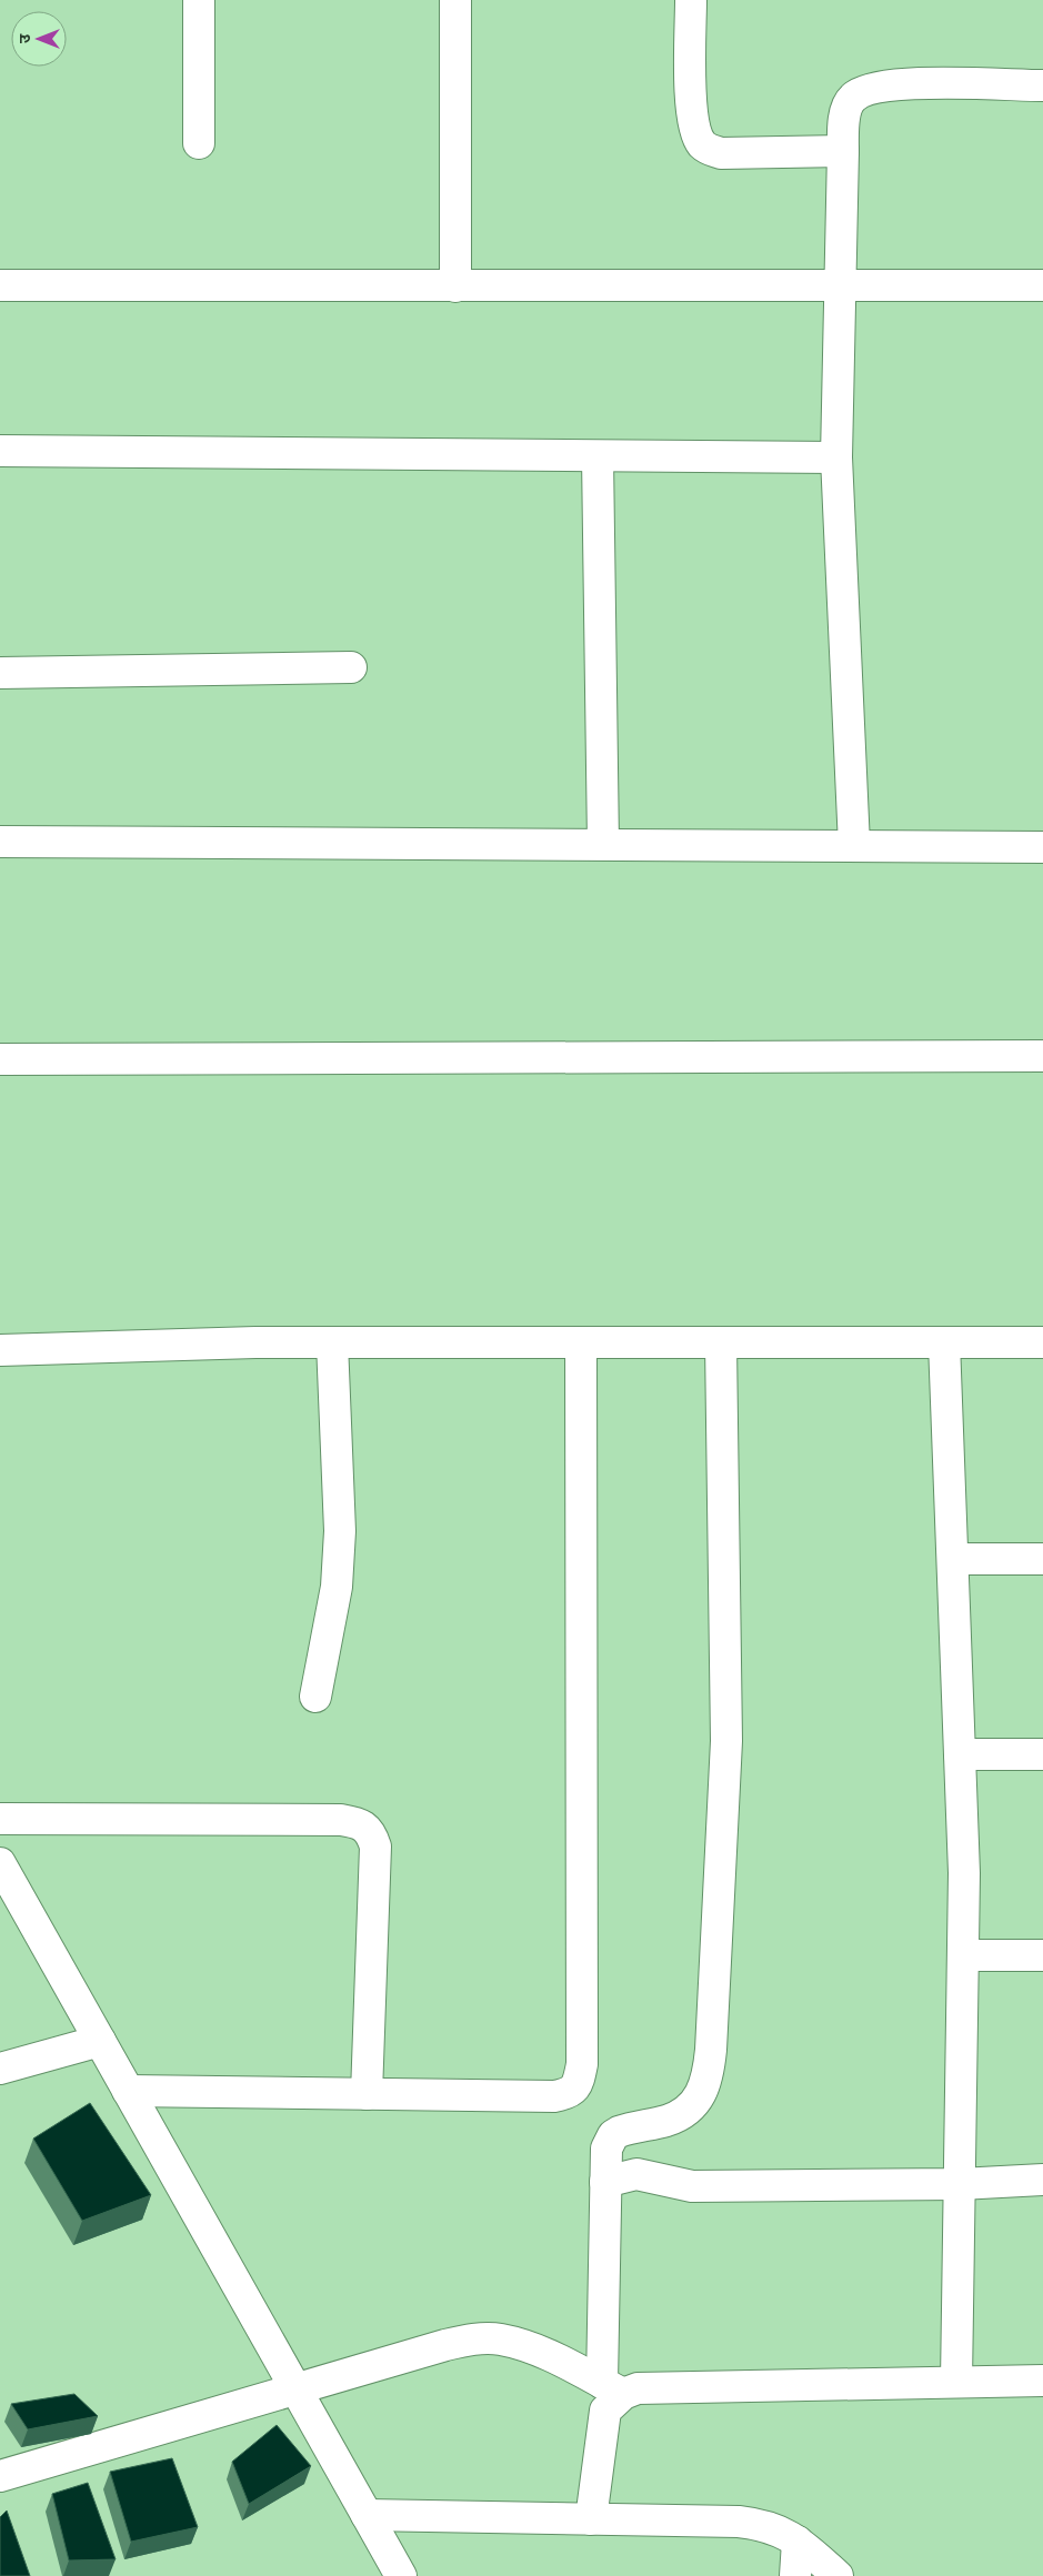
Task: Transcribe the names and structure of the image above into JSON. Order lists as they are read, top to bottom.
{
  "north": "left"
}
